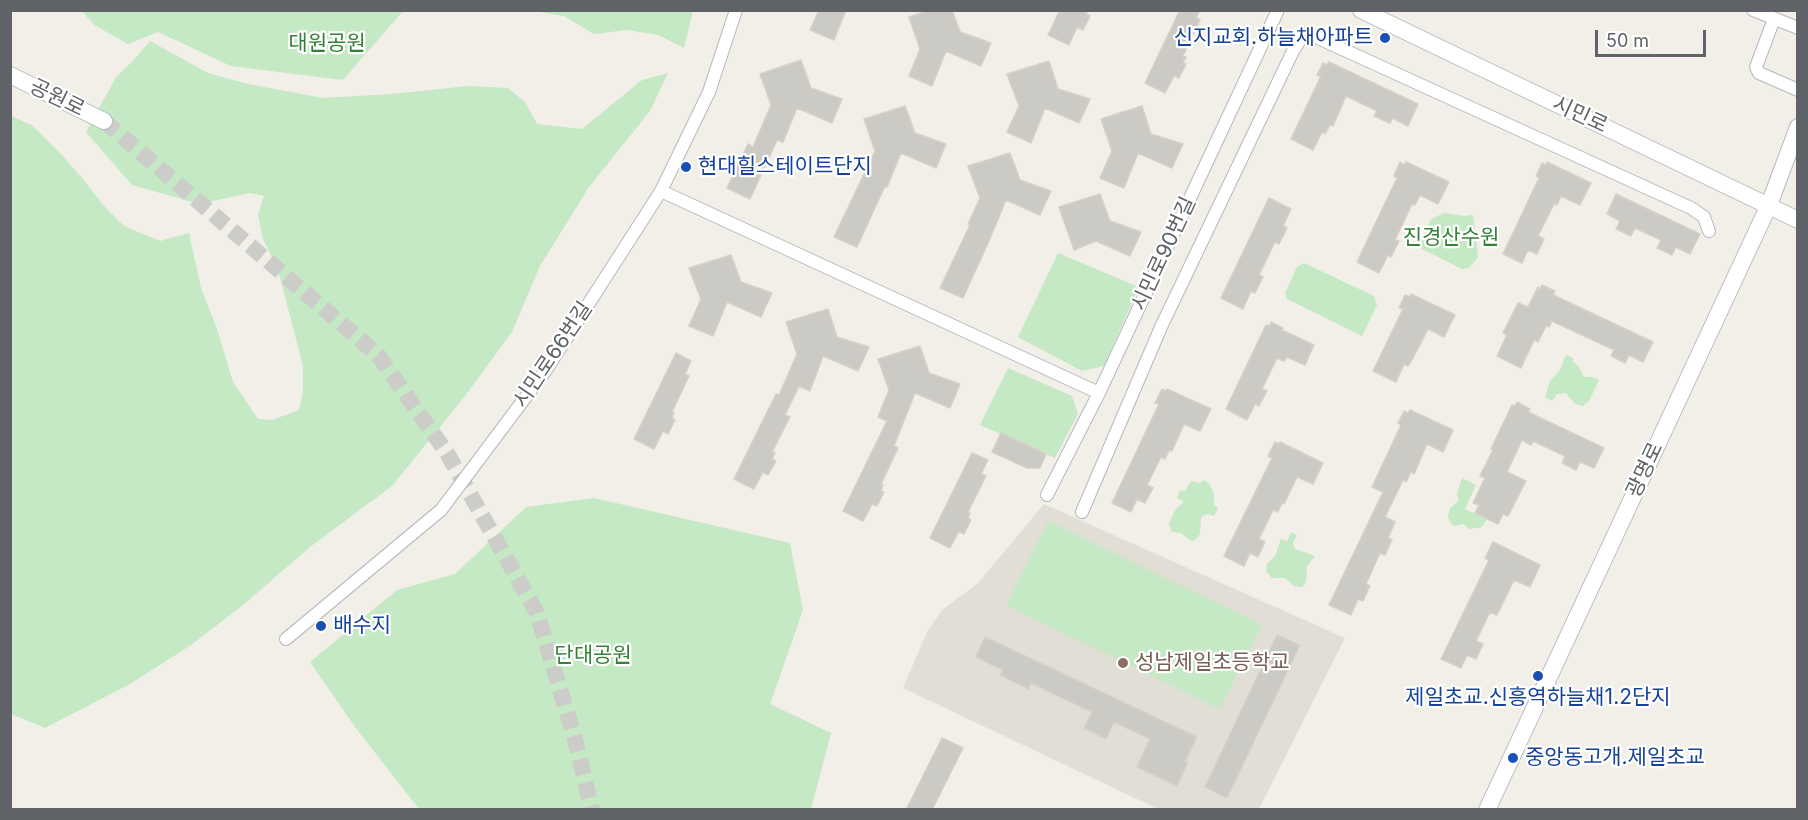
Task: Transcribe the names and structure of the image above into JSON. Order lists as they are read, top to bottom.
{
  "streets": {
    "main road": ["공원로", "시민로", "광명로"],
    "street": ["시민로90번길", "시민로66번길"]
  },
  "crossings": [
    ["시민로", "광명로"]
  ],
  "parks": ["대원공원", "진경산수원", "단대공원"],
  "places": [
    "신지교회.하늘채아파트",
    "현대힐스테이트단지",
    "배수지",
    "성남제일초등학교",
    "제일초교.신흥역하늘채1.2단지",
    "중앙동고개.제일초교"
  ],
  "scale_bar": "50 m"
}
